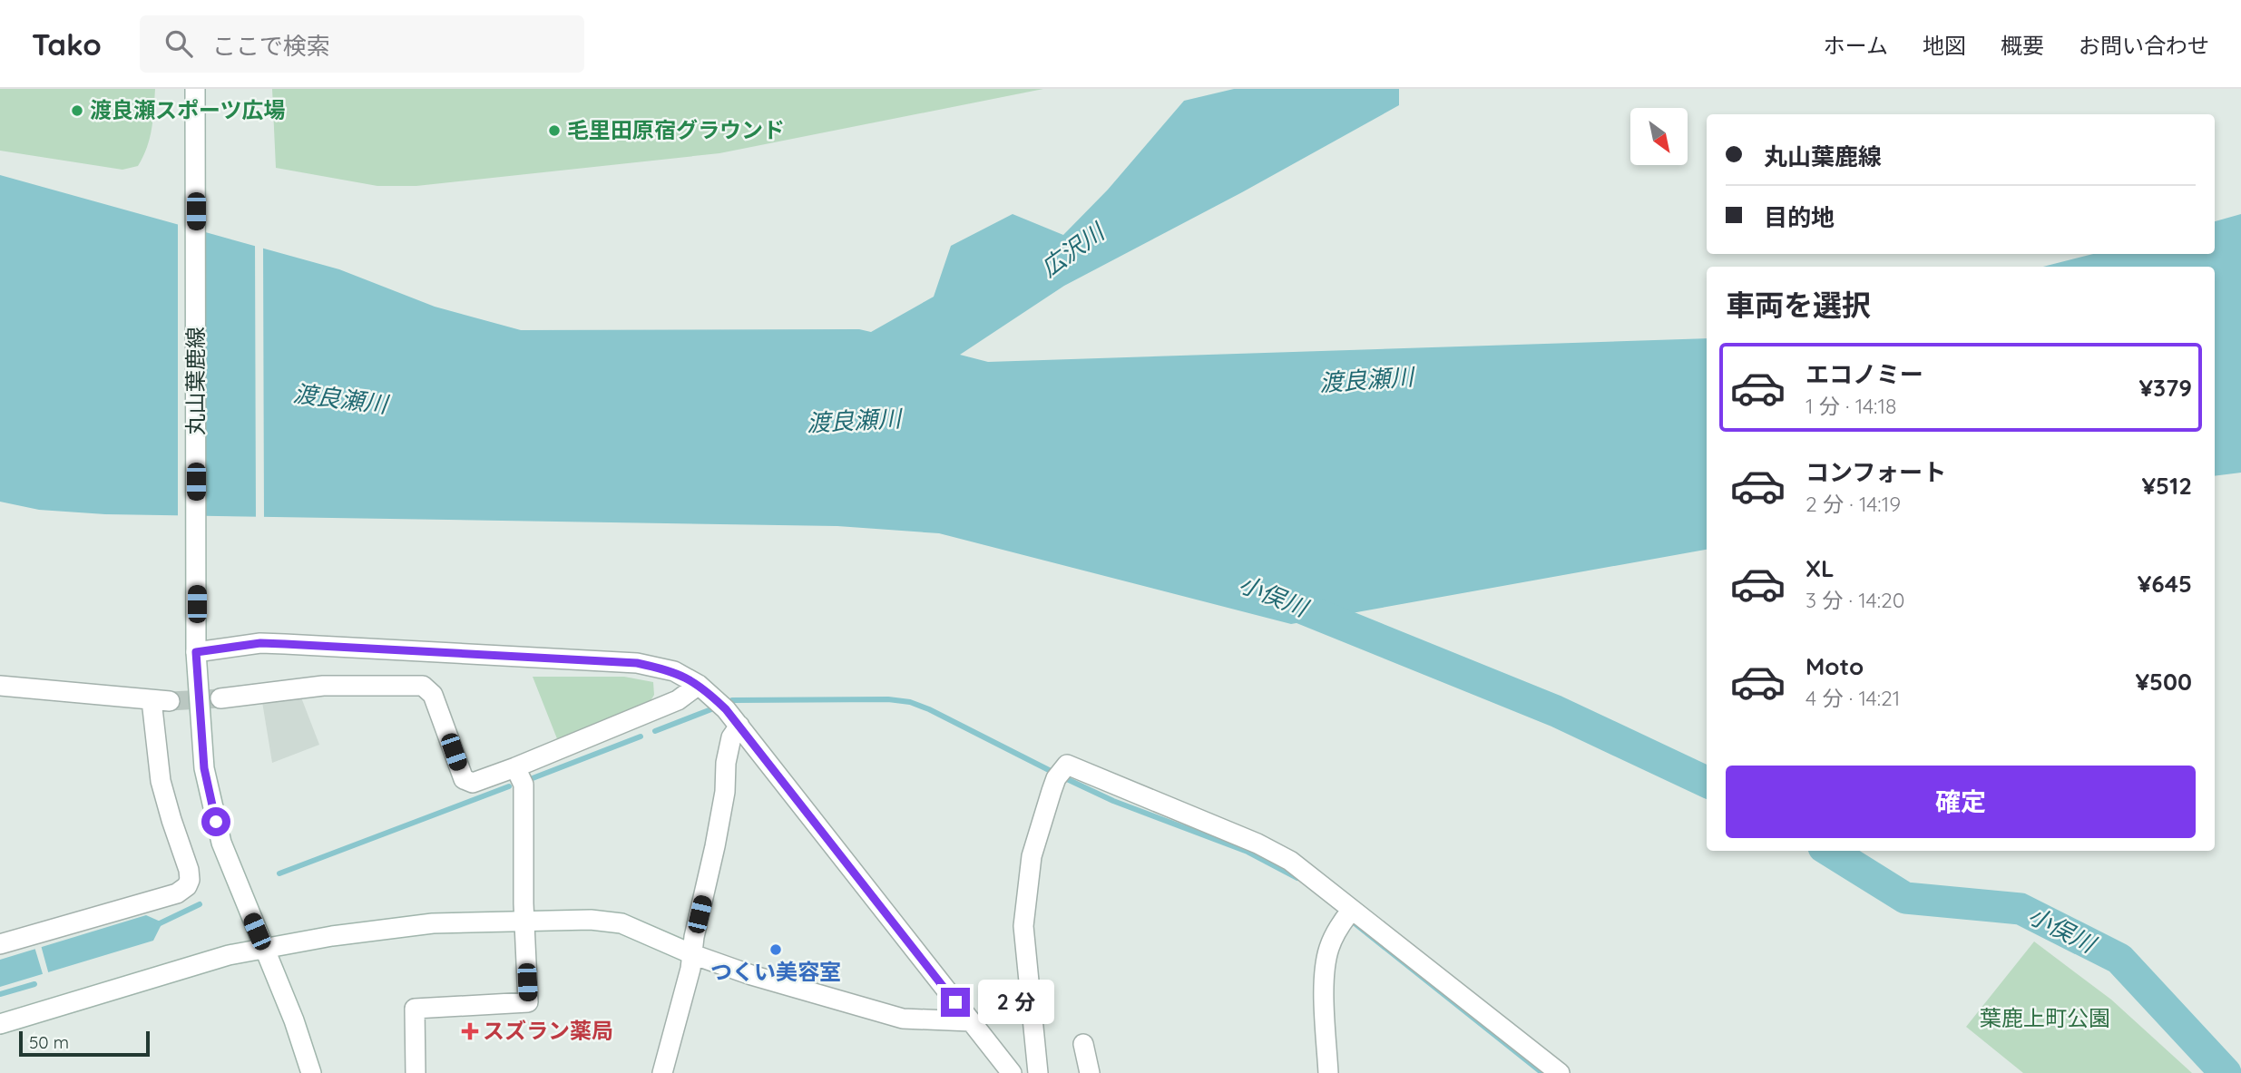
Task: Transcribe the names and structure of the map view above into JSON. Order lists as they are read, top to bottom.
{
  "streets": {
    "street": ["丸山葉鹿線"]
  },
  "water": ["広沢川", "渡良瀬川", "小俣川"],
  "parks": ["葉鹿上町公園"],
  "places": {
    "other": ["渡良瀬スポーツ広場", "毛里田原宿グラウンド", "つくい美容室"],
    "health": ["スズラン薬局"]
  },
  "scale_bar": "50 m",
  "north": "bottom right",
  "page": {
    "header": "Tako",
    "search": "ここで検索",
    "nav": [
      "ホーム",
      "地図",
      "概要",
      "お問い合わせ"
    ],
    "banner": ["丸山葉鹿線", "目的地"],
    "heading": "車両を選択",
    "list": [
      {
        "name": "エコノミー",
        "note": "1 分 · 14:18",
        "value": "¥379"
      },
      {
        "name": "コンフォート",
        "note": "2 分 · 14:19",
        "value": "¥512"
      },
      {
        "name": "XL",
        "note": "3 分 · 14:20",
        "value": "¥645"
      },
      {
        "name": "Moto",
        "note": "4 分 · 14:21",
        "value": "¥500"
      }
    ],
    "buttons": "確定",
    "bubble": "2 分",
    "scale": "50 m"
  }
}
